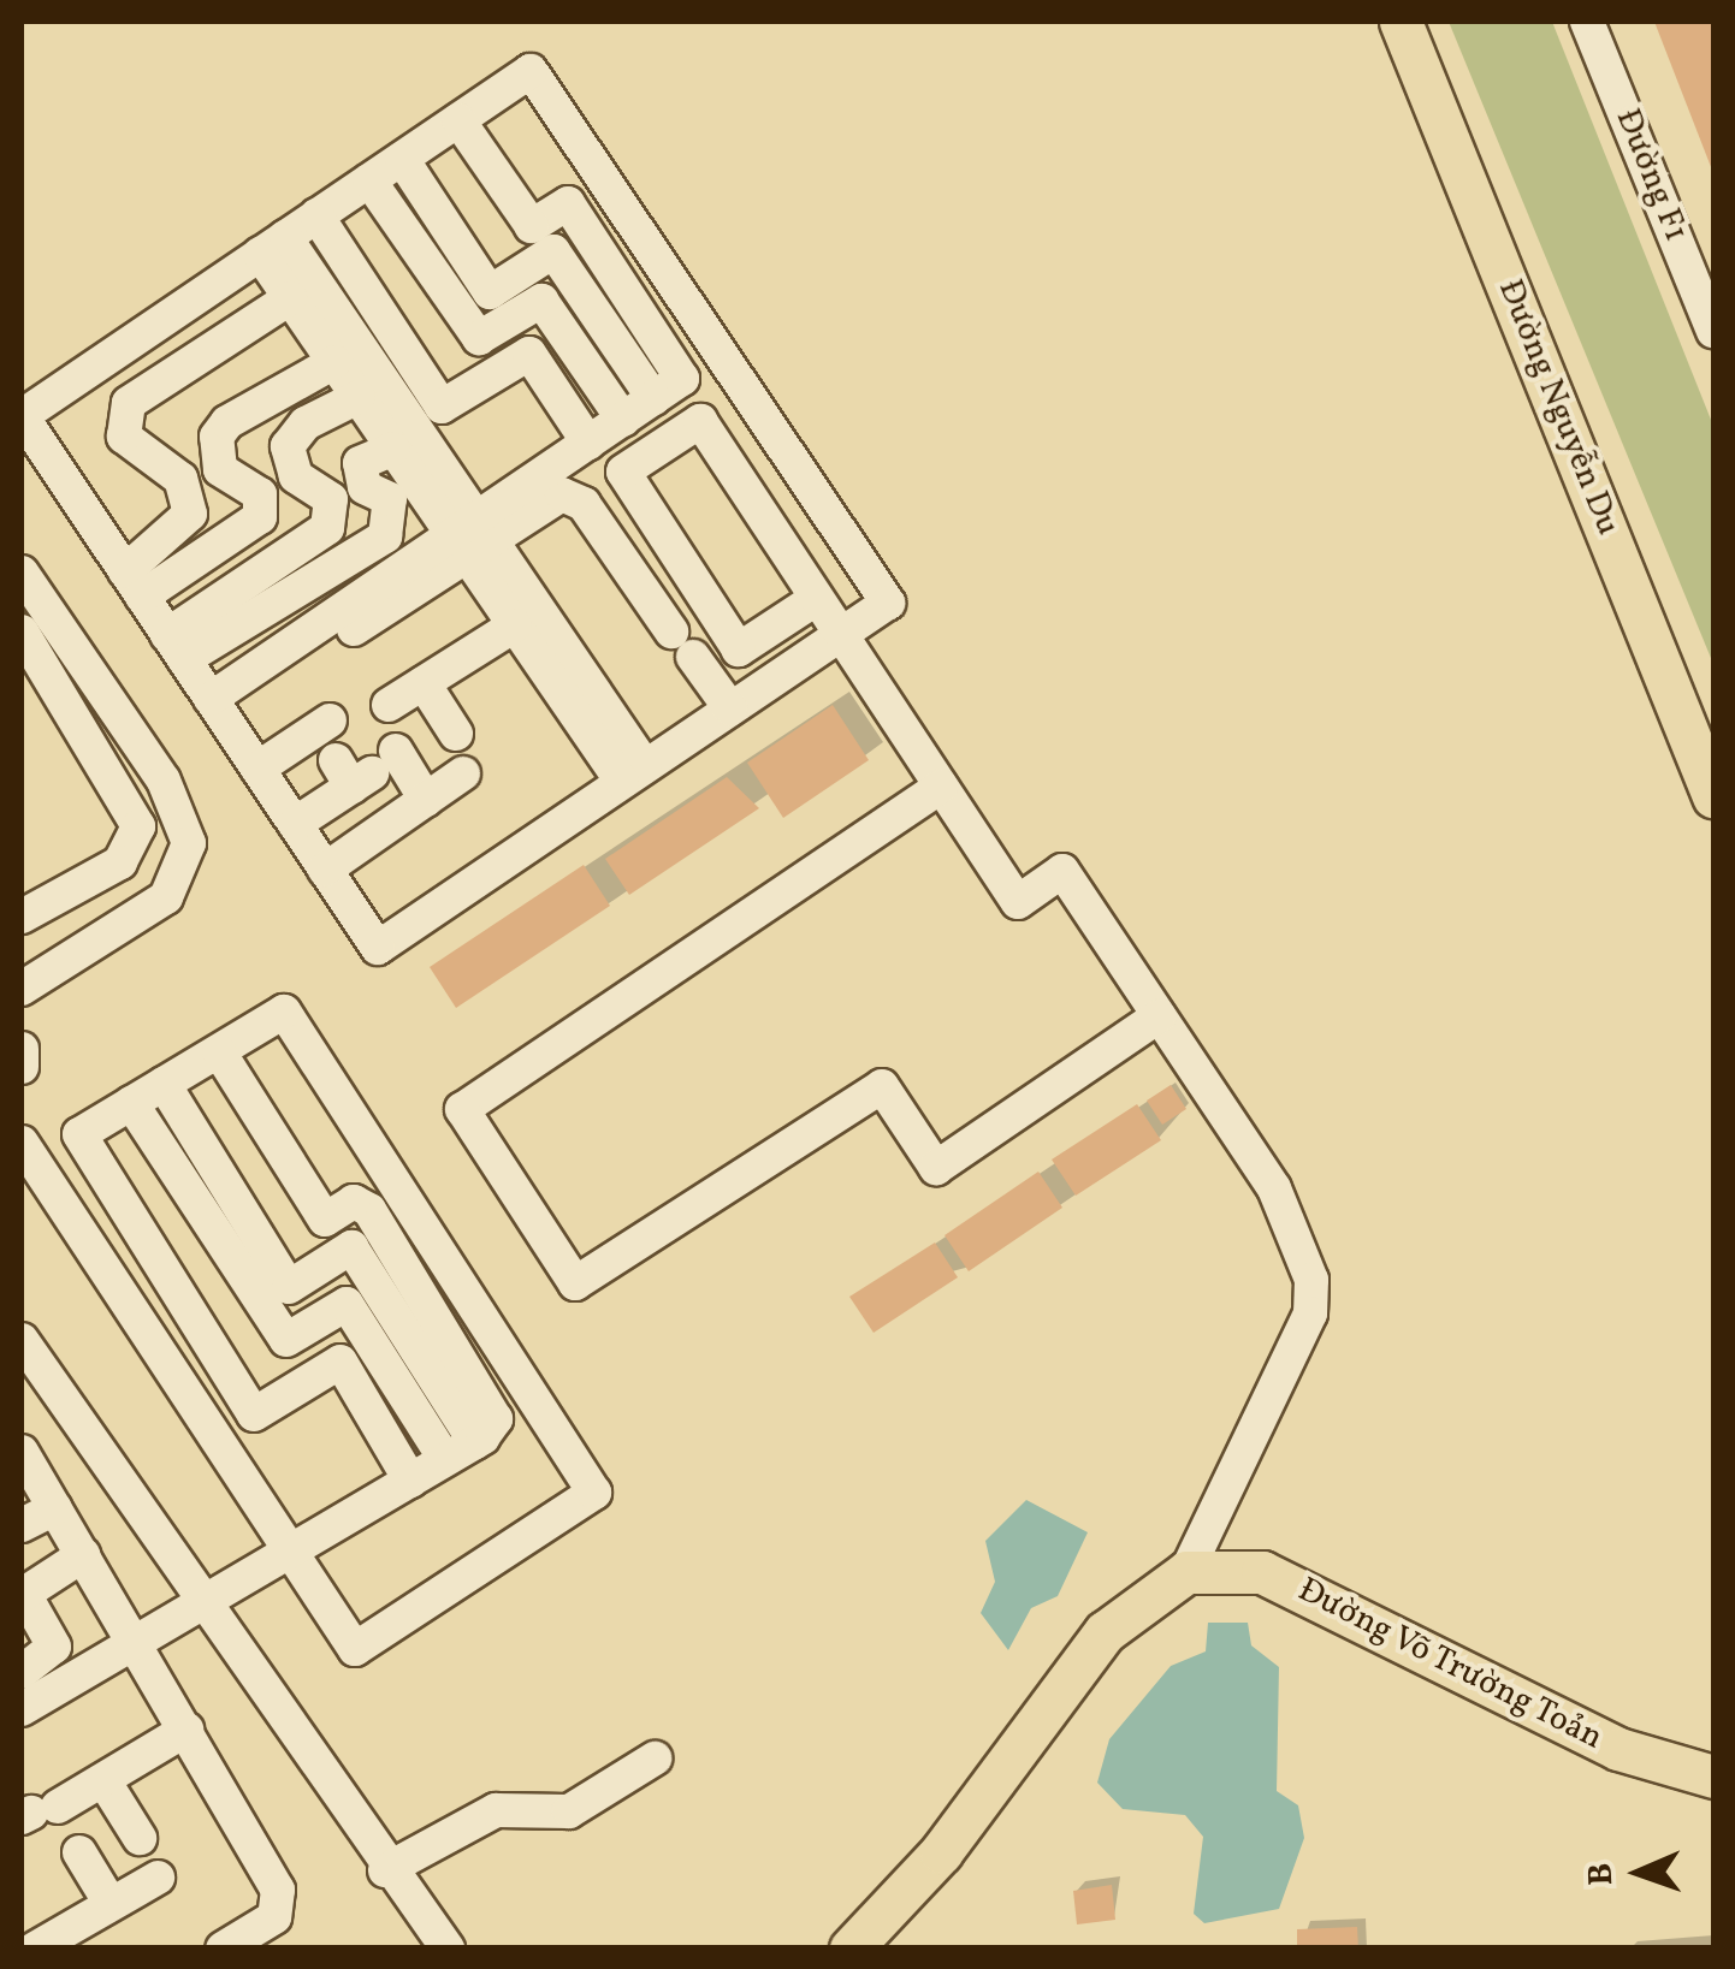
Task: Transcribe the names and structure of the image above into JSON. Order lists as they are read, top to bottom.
{
  "streets": {
    "main road": ["Đường Nguyễn Du", "Đường Võ Trường Toản"],
    "street": ["Đường F1"]
  },
  "north": "left"
}
